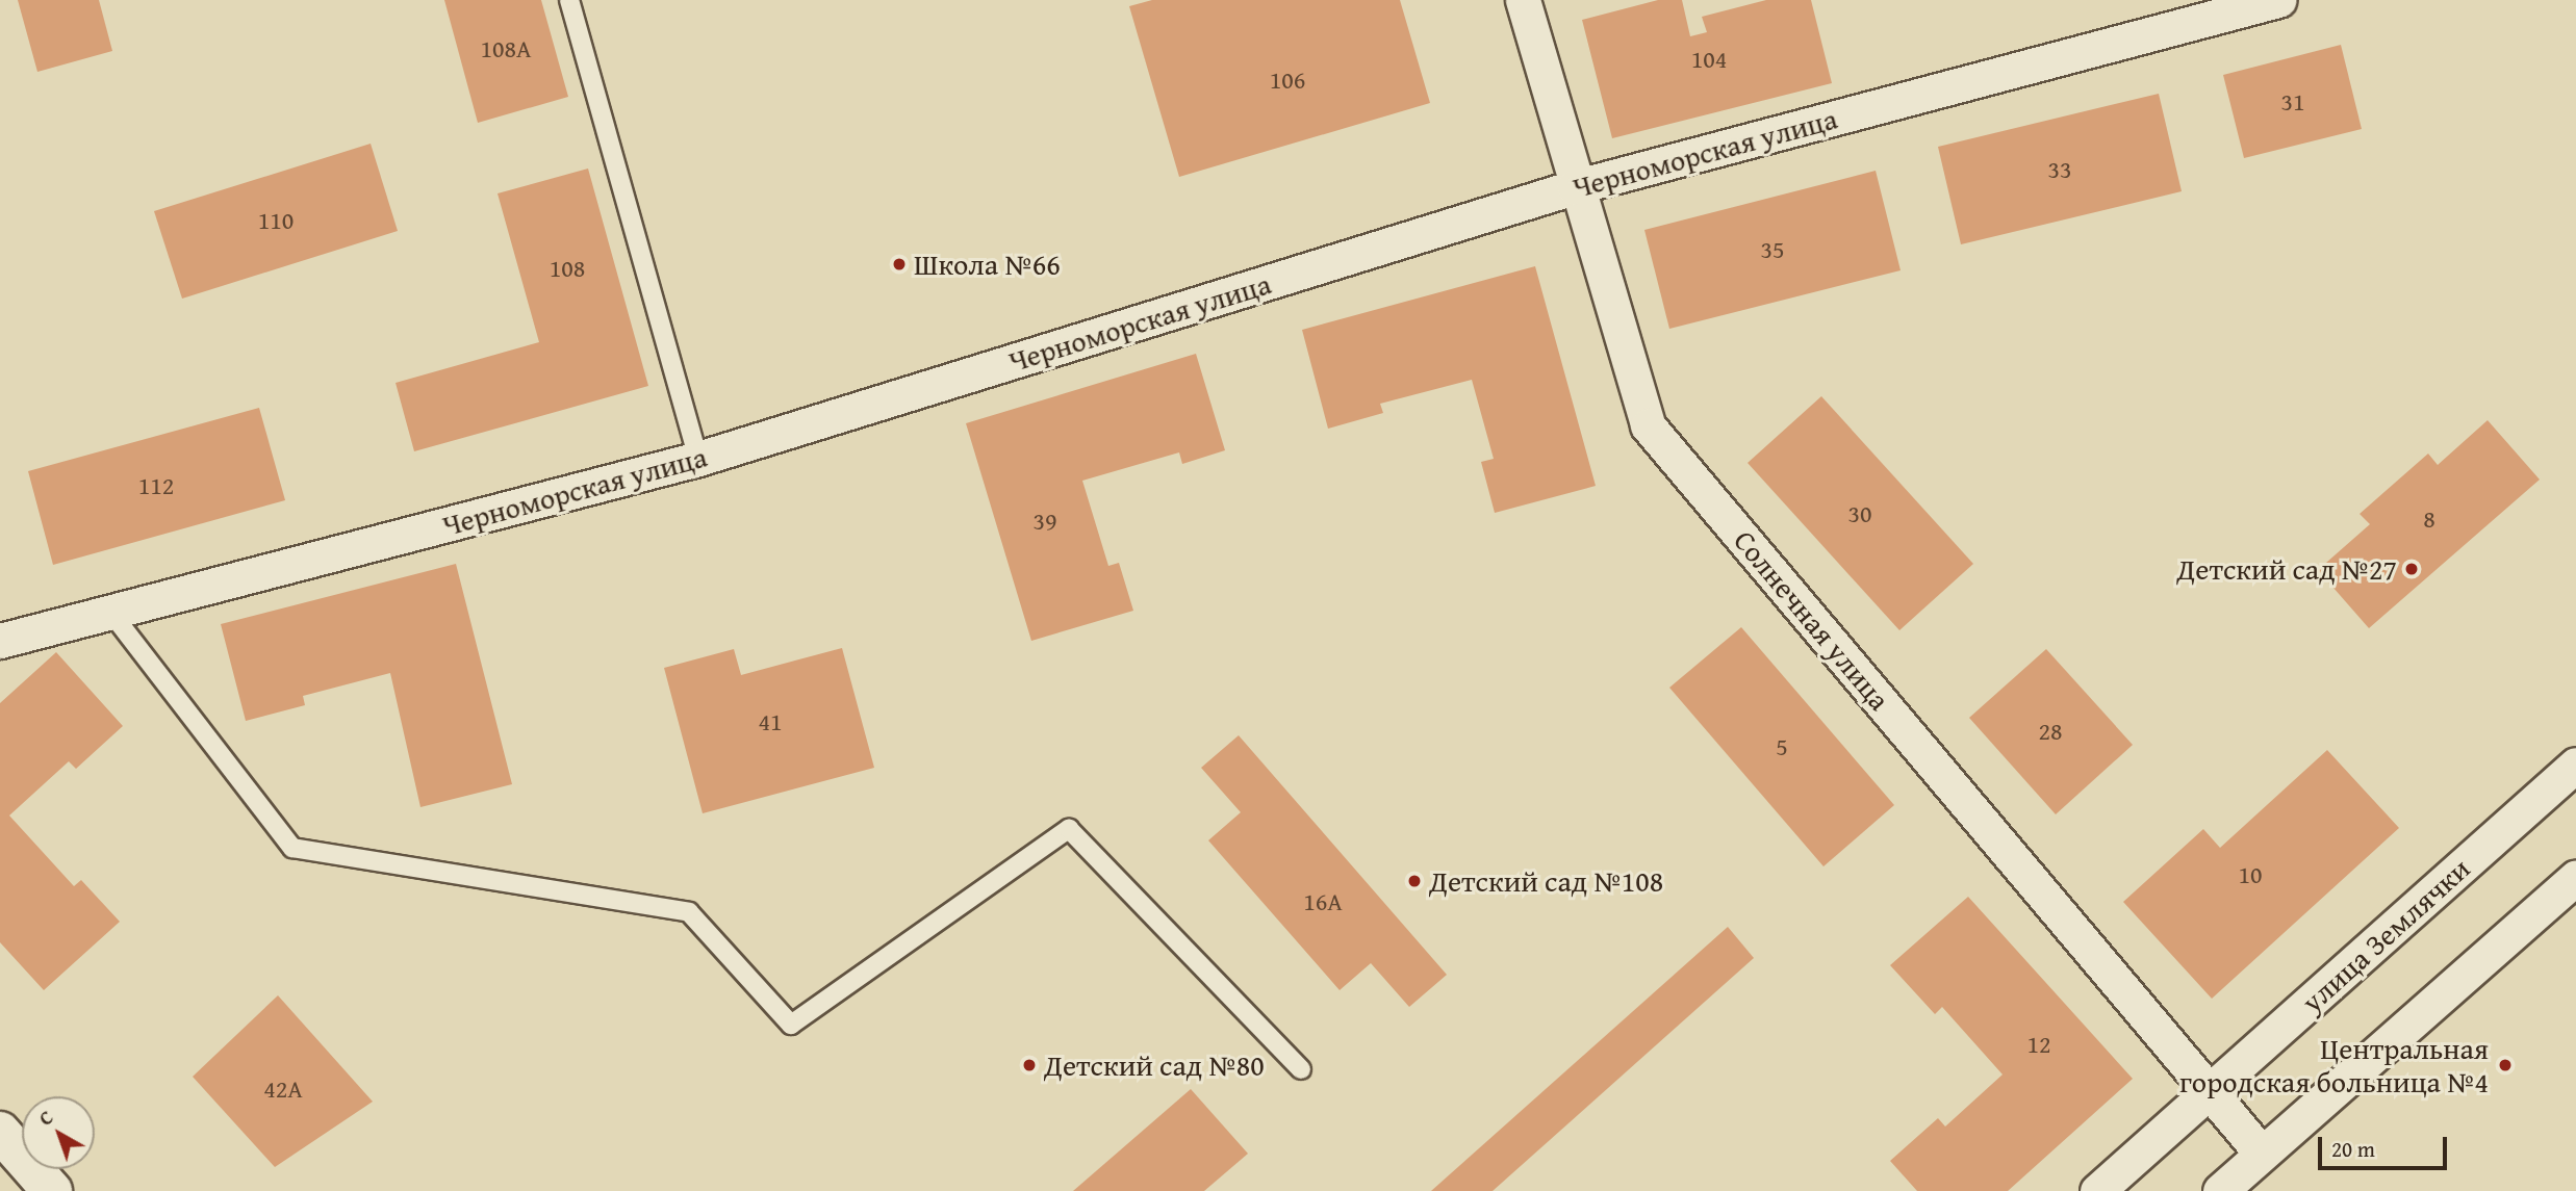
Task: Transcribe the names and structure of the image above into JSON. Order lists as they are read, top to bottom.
{
  "streets": {
    "street": ["Черноморская улица", "Солнечная улица", "улица Землячки"]
  },
  "crossings": [
    ["Черноморская улица", "Солнечная улица"],
    ["Солнечная улица", "улица Землячки"]
  ],
  "places": [
    "Школа №66",
    "Детский сад №27",
    "Детский сад №108",
    "Детский сад №80",
    "Центральная городская больница №4"
  ],
  "house_numbers": [
    "108А",
    "104",
    "106",
    "31",
    "33",
    "110",
    "35",
    "108",
    "112",
    "30",
    "8",
    "39",
    "41",
    "28",
    "5",
    "10",
    "16А",
    "12",
    "42А"
  ],
  "scale_bar": "20 m",
  "north": "top left"
}
